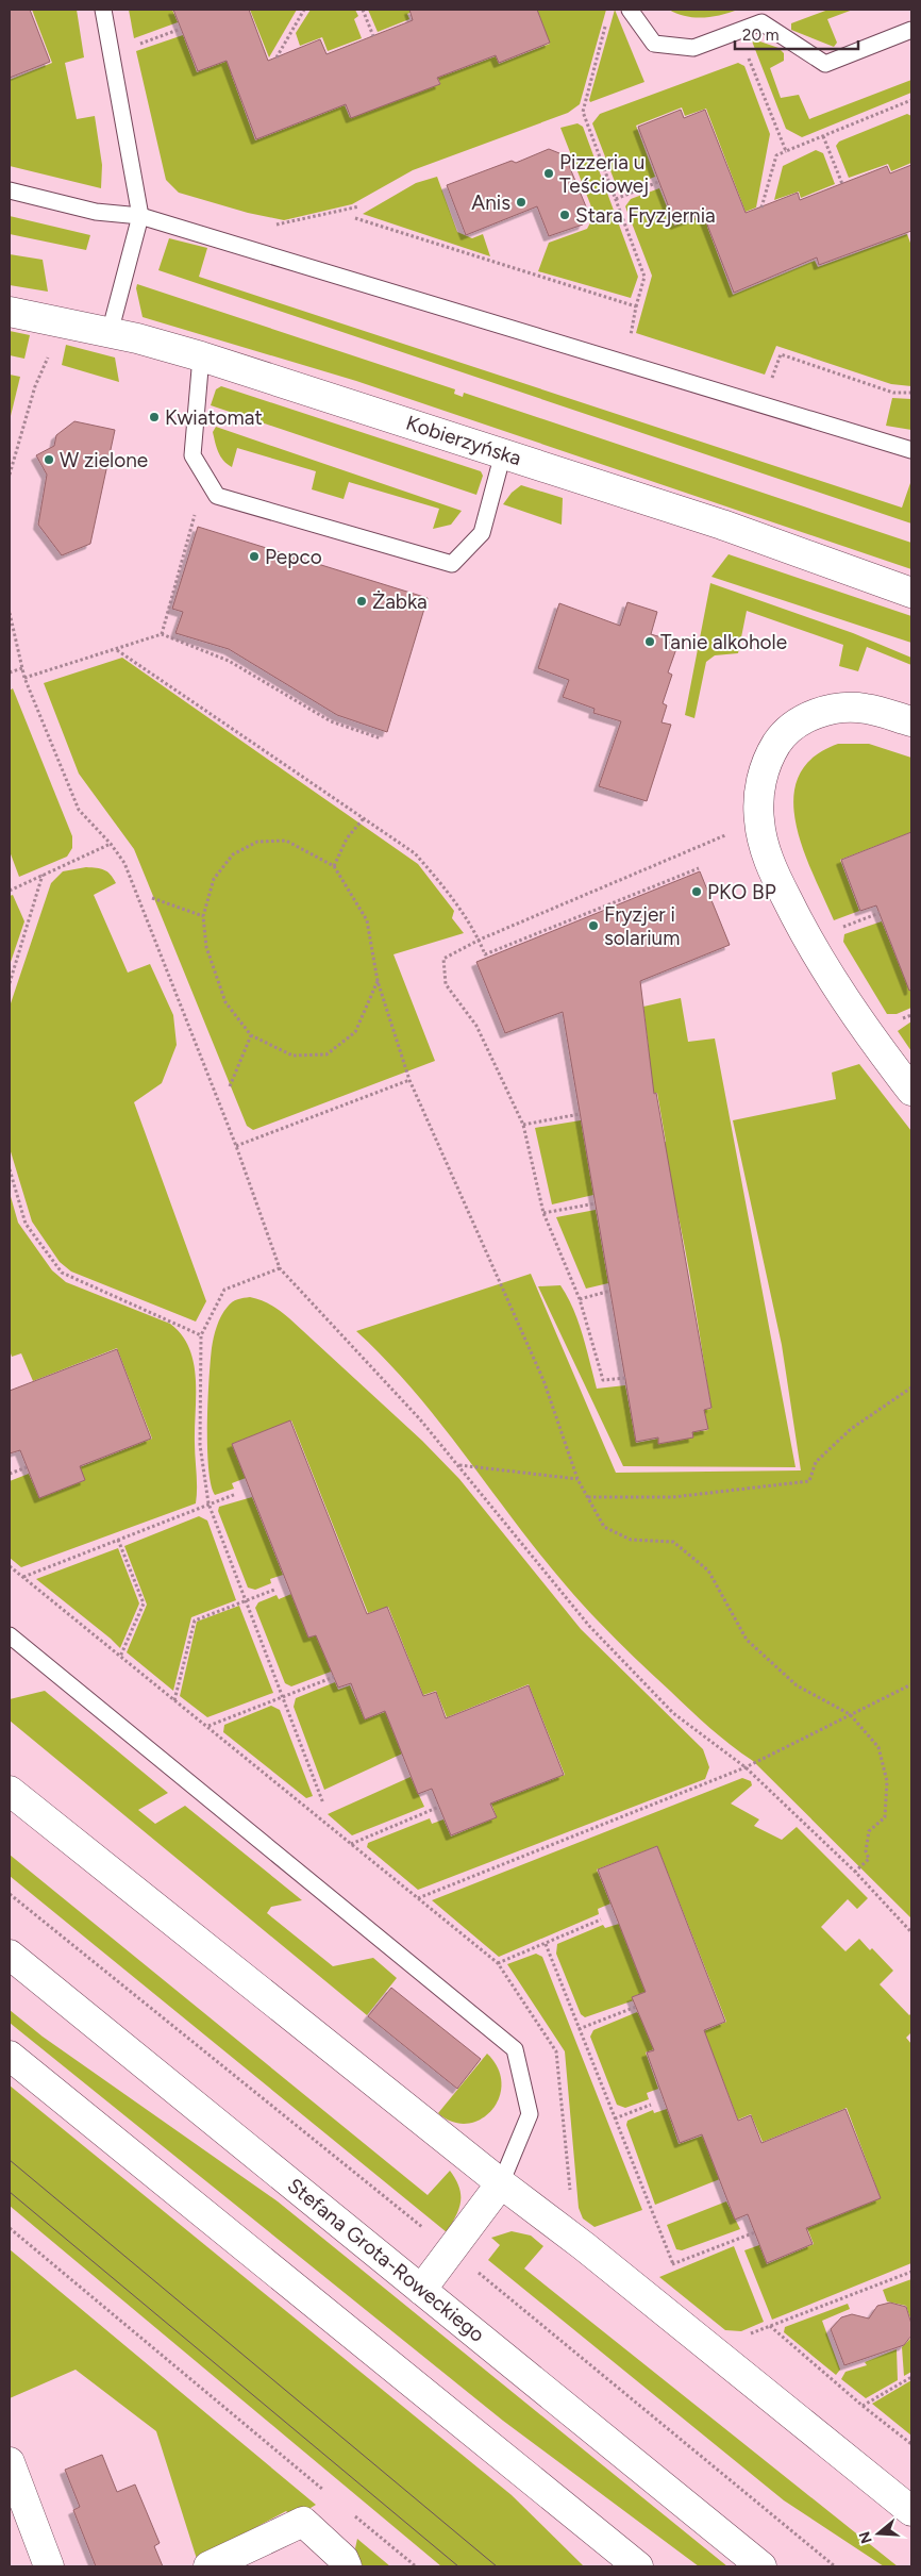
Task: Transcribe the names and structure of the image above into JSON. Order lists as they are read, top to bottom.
{
  "streets": {
    "street": ["Kobierzyńska", "Stefana Grota-Roweckiego"]
  },
  "places": [
    "Pizzeria u Teściowej",
    "Anis",
    "Stara Fryzjernia",
    "Kwiatomat",
    "W zielone",
    "Pepco",
    "Żabka",
    "Tanie alkohole",
    "PKO BP",
    "Fryzjer i solarium"
  ],
  "scale_bar": "20 m",
  "north": "left"
}
